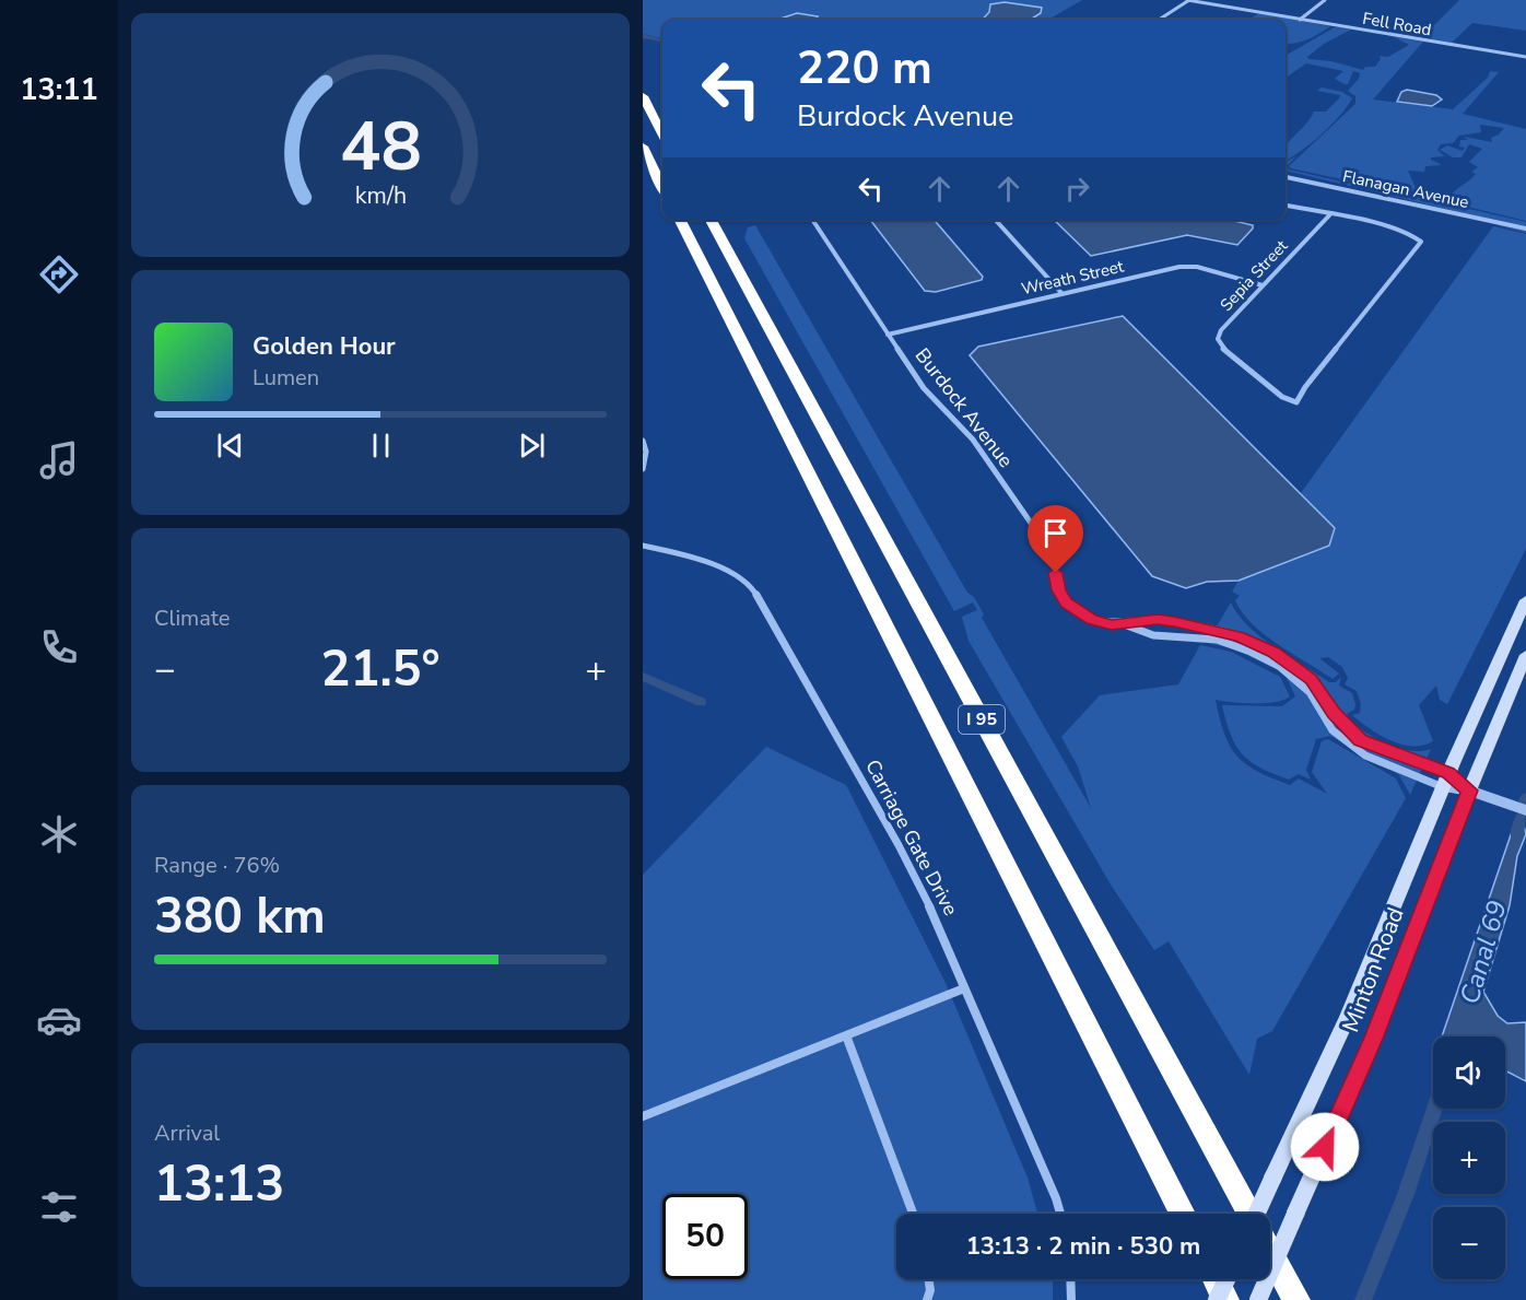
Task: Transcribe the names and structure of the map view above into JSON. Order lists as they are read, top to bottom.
{
  "streets": {
    "highway": ["I 95"],
    "main road": ["Minton Road"],
    "street": [
      "Fell Road",
      "Flanagan Avenue",
      "Sepia Street",
      "Wreath Street",
      "Burdock Avenue",
      "Carriage Gate Drive"
    ]
  },
  "crossings": [
    ["Sepia Street", "Wreath Street"],
    ["Wreath Street", "Burdock Avenue"],
    ["Burdock Avenue", "Minton Road"]
  ],
  "water": ["Canal 69"],
  "page": {
    "tabs": "13:11",
    "turn": ["220 m", "Burdock Avenue"],
    "song": ["Golden Hour", "Lumen"],
    "tile": [
      "Climate",
      ["Range · 76%", "380 km"],
      ["Arrival", "13:13"]
    ],
    "heat": ["−", "21.5°", "+"],
    "map_buttons": ["+", "−"],
    "limit": "50",
    "trip": "13:13 · 2 min · 530 m",
    "gauge": ["48", "km/h"]
  }
}
